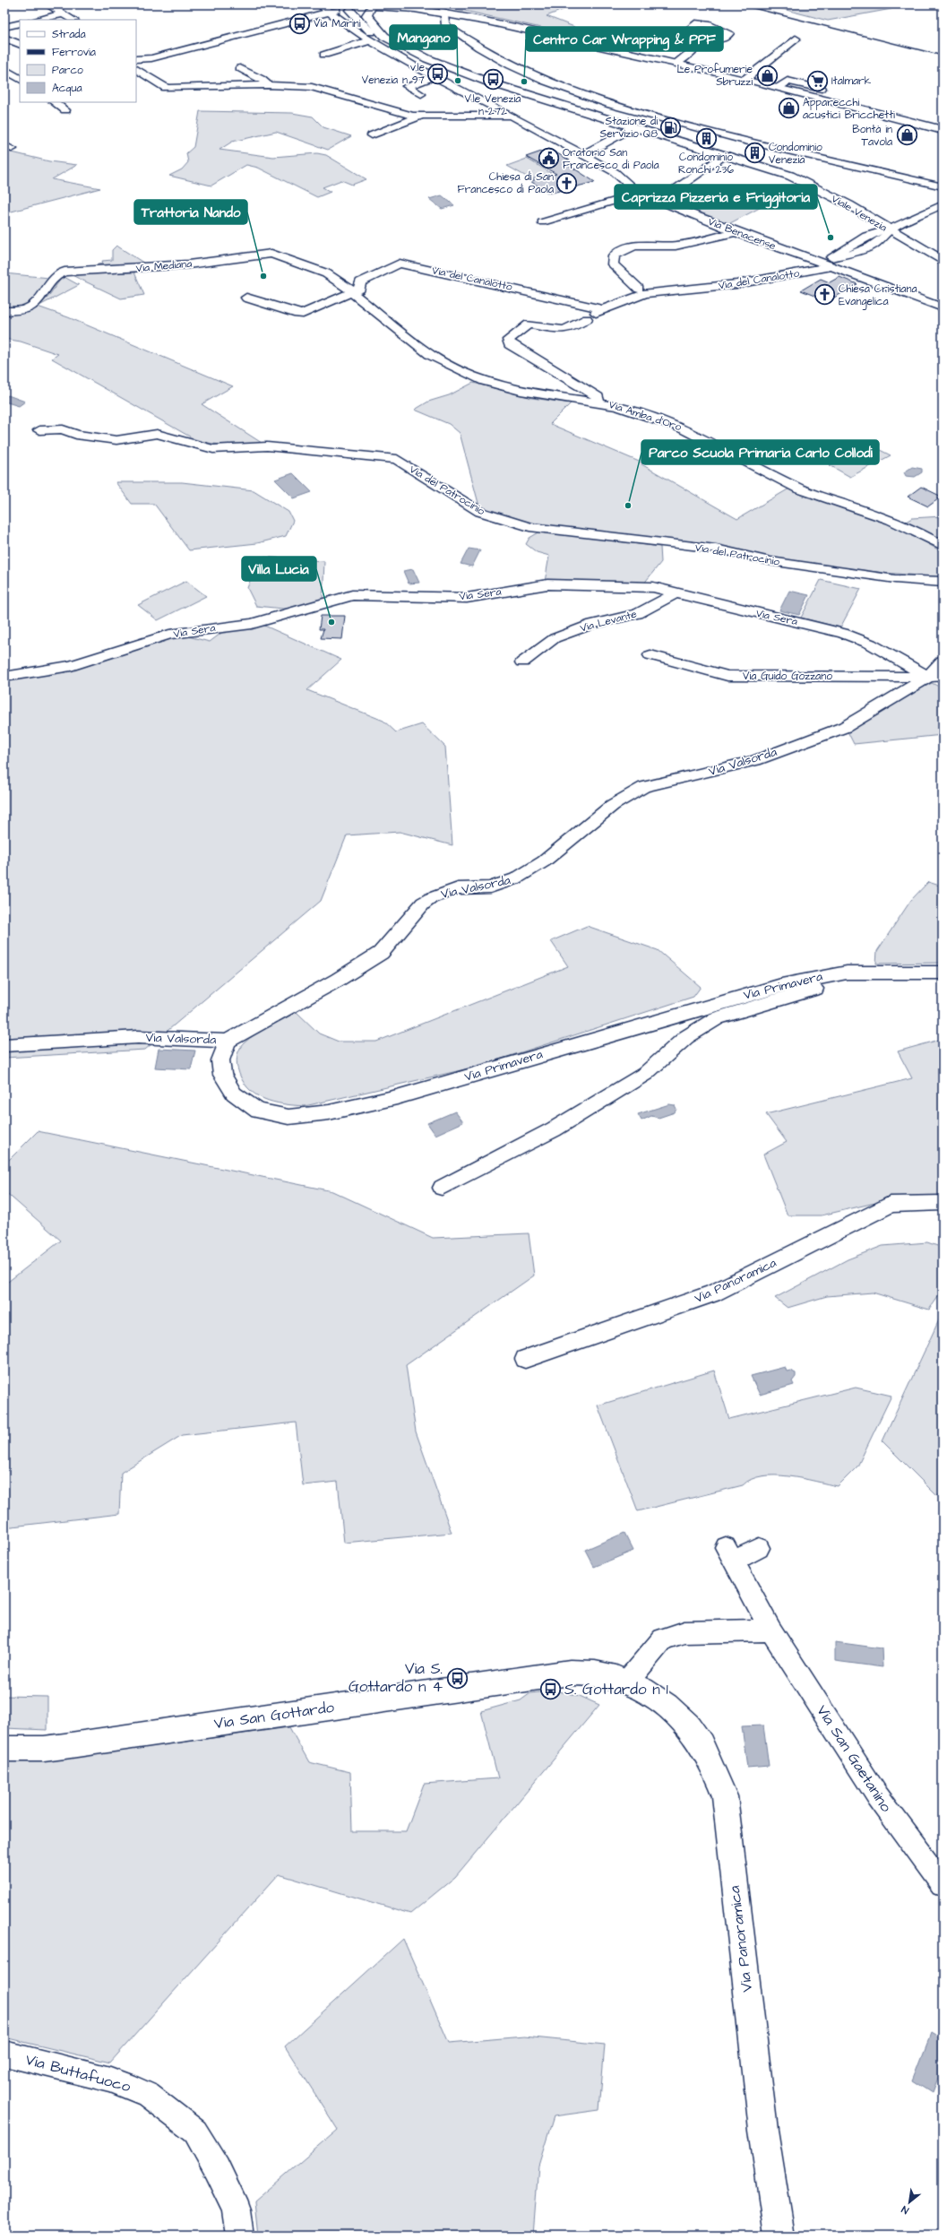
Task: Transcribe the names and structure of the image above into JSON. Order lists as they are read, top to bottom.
{
  "streets": {
    "street": [
      "Viale Venezia",
      "Via Benacense",
      "Via Mediana",
      "Via del Canalotto",
      "Via Amba d'Oro",
      "Via del Patrocinio",
      "Via Sera",
      "Via Levante",
      "Via Guido Gozzano",
      "Via Valsorda",
      "Via Primavera",
      "Via Panoramica",
      "Via San Gottardo",
      "Via San Gaetanino",
      "Via Buttafuoco"
    ]
  },
  "crossings": [
    ["Viale Venezia", "Via Benacense"],
    ["Viale Venezia", "Via del Canalotto"],
    ["Via Benacense", "Via del Canalotto"],
    ["Via Mediana", "Via Amba d'Oro"],
    ["Via del Canalotto", "Via Amba d'Oro"],
    ["Via Sera", "Via Levante"],
    ["Via Sera", "Via Guido Gozzano"],
    ["Via Sera", "Via Valsorda"],
    ["Via Guido Gozzano", "Via Valsorda"],
    ["Via Valsorda", "Via Primavera"],
    ["Via Panoramica", "Via San Gottardo"]
  ],
  "places": {
    "bus stop": [
      "Via Marini",
      "v.le Venezia n 97",
      "V.le Venezia n 272",
      "Via S. Gottardo n 4",
      "S. Gottardo n 1"
    ],
    "shop": ["Le Profumerie Sbruzzi", "Apparecchi acustici Bricchetti", "Bontà in Tavola"],
    "other": [
      "Mangano",
      "Centro Car Wrapping & PPF",
      "Caprizza Pizzeria e Friggitoria",
      "Trattoria Nando",
      "Parco Scuola Primaria Carlo Collodi",
      "Villa Lucia"
    ],
    "supermarket": ["Italmark"],
    "fuel station": ["Stazione di Servizio Q8"],
    "building": ["Condominio Ronchi 236", "Condominio Venezia"],
    "public building": ["Oratorio San Francesco di Paola"],
    "church": ["Chiesa di San Francesco di Paola", "Chiesa Cristiana Evangelica"]
  },
  "legend": [
    "Strada",
    "Ferrovia",
    "Parco",
    "Acqua"
  ],
  "north": "bottom left"
}
